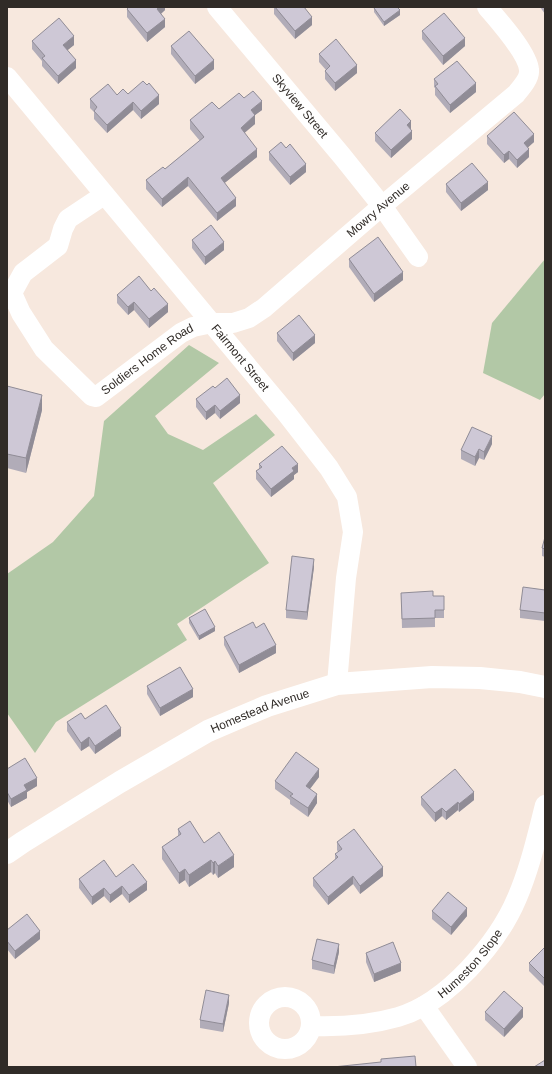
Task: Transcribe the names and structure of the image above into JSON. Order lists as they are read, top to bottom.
{
  "streets": {
    "main road": ["Homestead Avenue"],
    "street": [
      "Skyview Street",
      "Mowry Avenue",
      "Fairmont Street",
      "Soldiers Home Road",
      "Humeston Slope"
    ]
  },
  "crossings": [
    ["Skyview Street", "Mowry Avenue"],
    ["Mowry Avenue", "Fairmont Street"],
    ["Mowry Avenue", "Soldiers Home Road"],
    ["Fairmont Street", "Soldiers Home Road"],
    ["Fairmont Street", "Homestead Avenue"]
  ]
}
